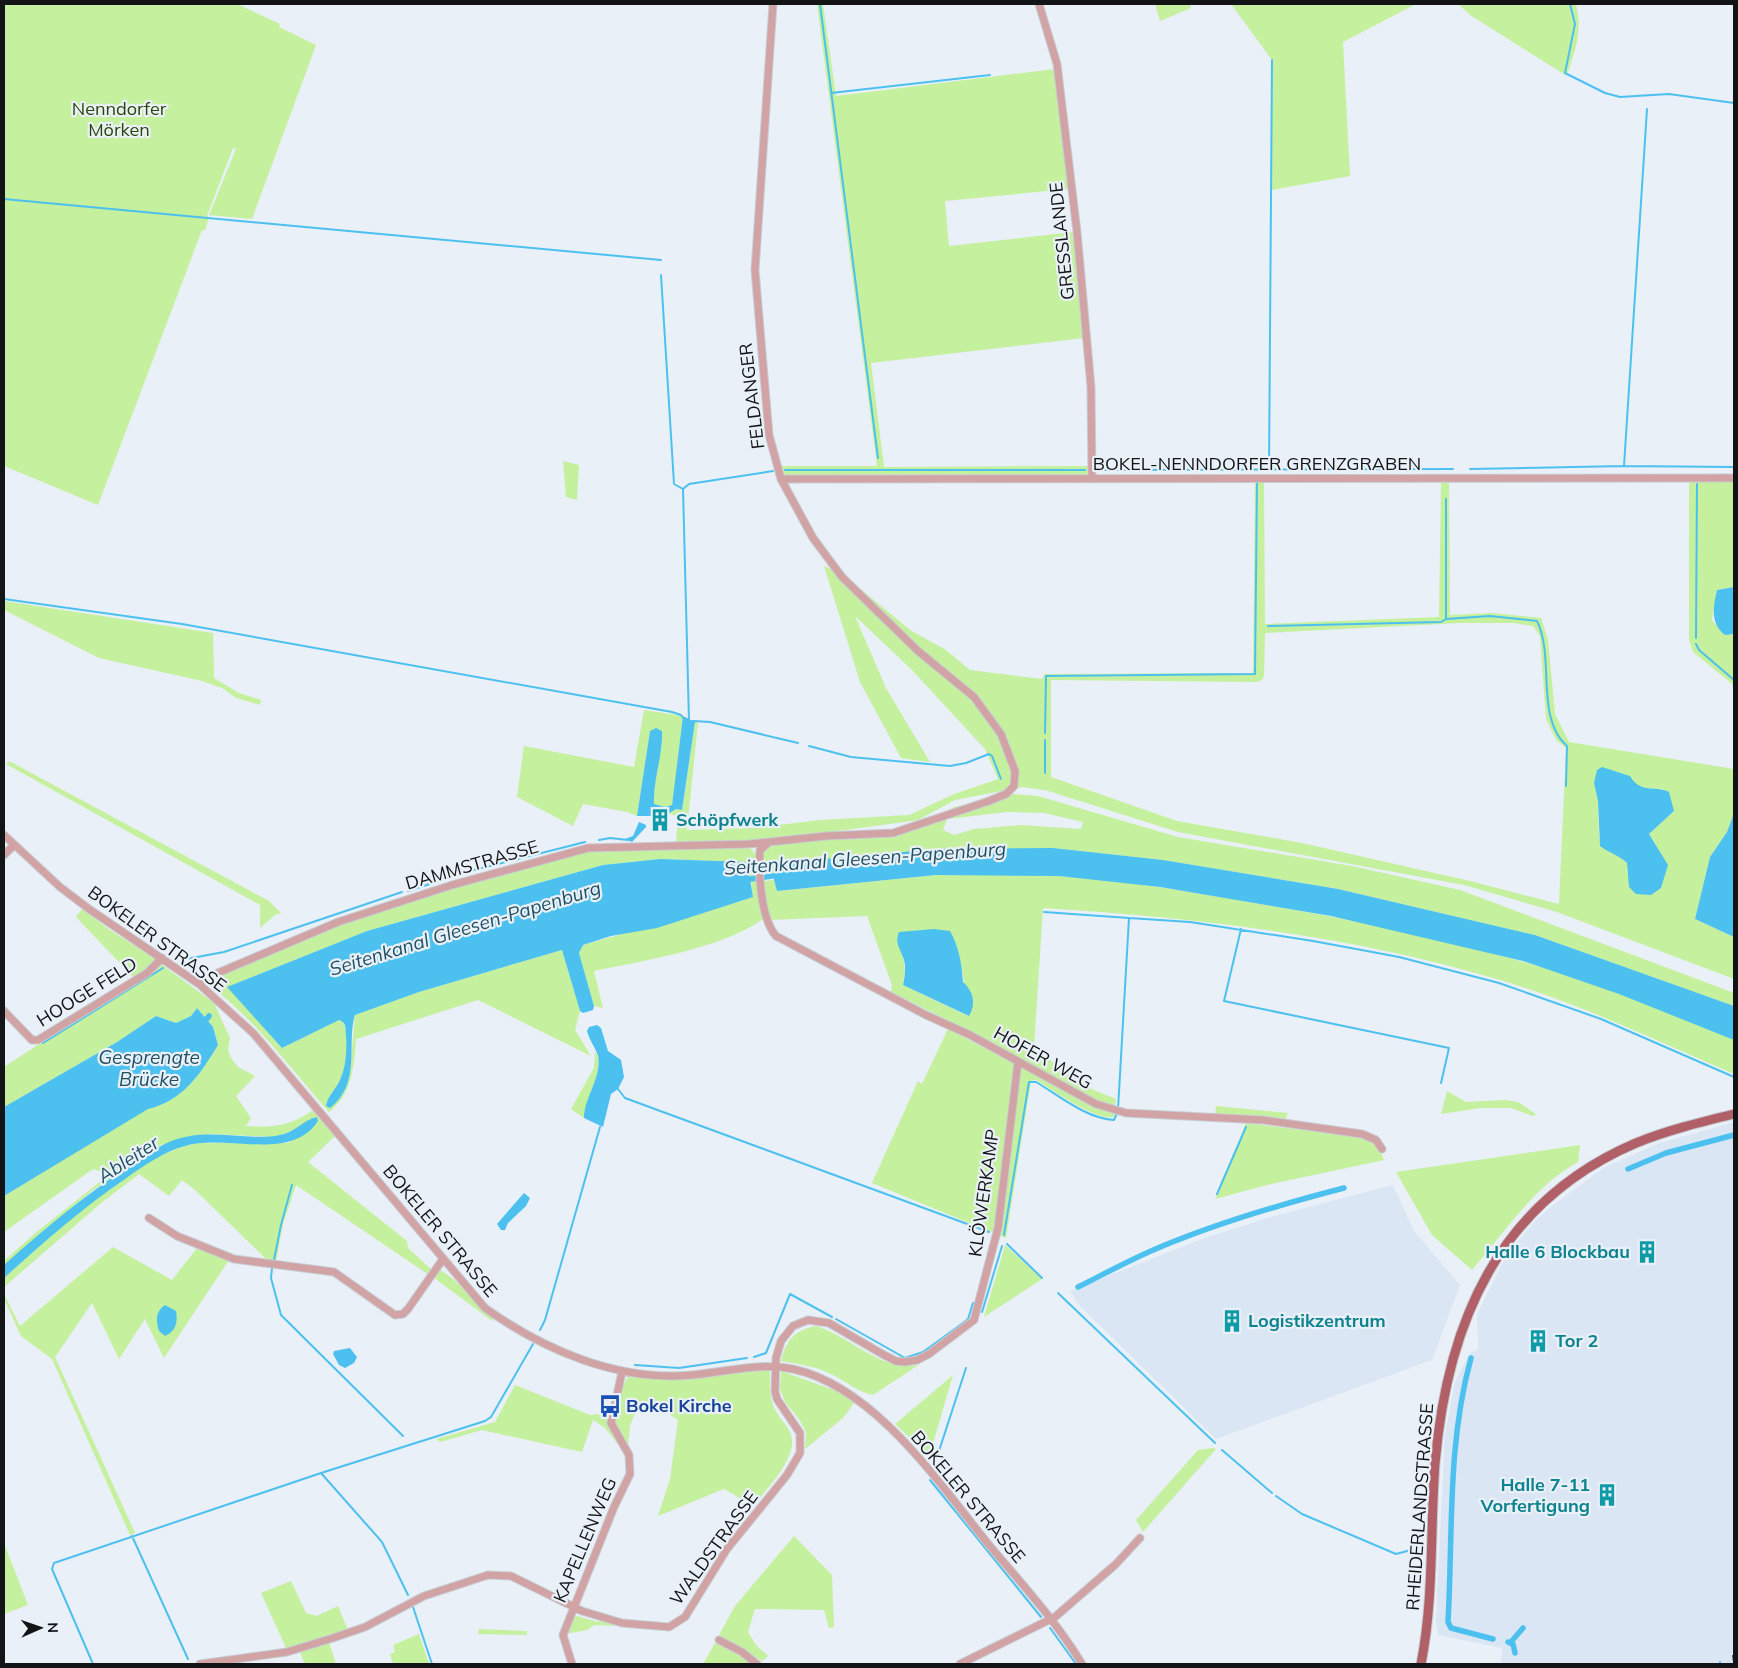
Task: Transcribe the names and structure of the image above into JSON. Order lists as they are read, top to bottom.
{
  "streets": {
    "main road": ["RHEIDERLANDSTRASSE"],
    "street": [
      "GRESSLANDE",
      "FELDANGER",
      "BOKEL-NENNDORFER GRENZGRABEN",
      "DAMMSTRASSE",
      "BOKELER STRASSE",
      "HOOGE FELD",
      "HOFER WEG",
      "KLÖWERKAMP",
      "KAPELLENWEG",
      "WALDSTRASSE"
    ]
  },
  "crossings": [
    ["GRESSLANDE", "BOKEL-NENNDORFER GRENZGRABEN"],
    ["FELDANGER", "BOKEL-NENNDORFER GRENZGRABEN"],
    ["FELDANGER", "DAMMSTRASSE"],
    ["DAMMSTRASSE", "BOKELER STRASSE"],
    ["DAMMSTRASSE", "HOFER WEG"],
    ["BOKELER STRASSE", "HOOGE FELD"],
    ["BOKELER STRASSE", "KLÖWERKAMP"],
    ["BOKELER STRASSE", "KAPELLENWEG"],
    ["BOKELER STRASSE", "WALDSTRASSE"],
    ["HOFER WEG", "KLÖWERKAMP"],
    ["KLÖWERKAMP", "WALDSTRASSE"],
    ["KAPELLENWEG", "WALDSTRASSE"]
  ],
  "water": ["Seitenkanal Gleesen-Papenburg", "Gesprengte Brücke", "Ableiter"],
  "parks": ["Nenndorfer Mörken"],
  "places": {
    "building": [
      "Schöpfwerk",
      "Halle 6 Blockbau",
      "Logistikzentrum",
      "Tor 2",
      "Halle 7-11 Vorfertigung"
    ],
    "bus stop": ["Bokel Kirche"]
  },
  "north": "right"
}
